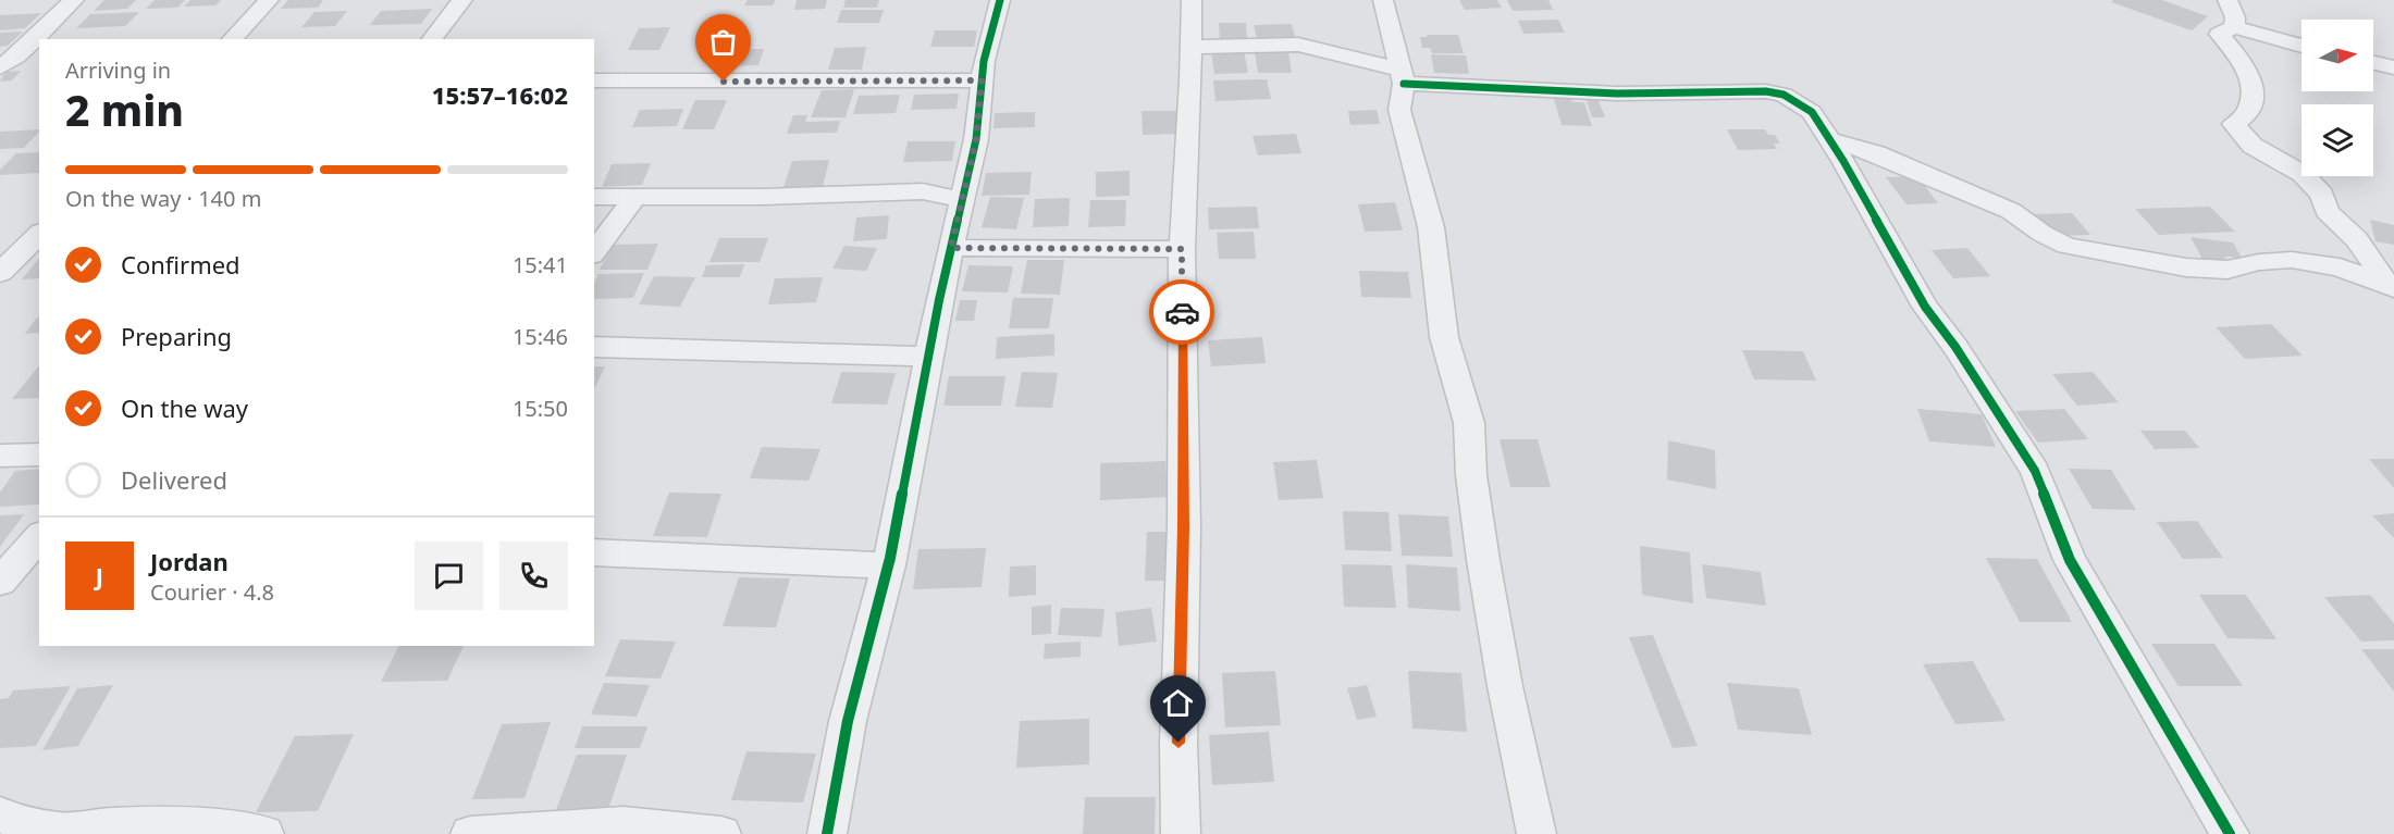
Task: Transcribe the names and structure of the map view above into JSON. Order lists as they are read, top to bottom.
{
  "north": "right",
  "page": {
    "heading": ["2 min", "Arriving in", "15:57–16:02"],
    "panel": ["Jordan", "Courier · 4.8"],
    "bar": "On the way · 140 m",
    "list": [
      ["Confirmed", "15:41"],
      ["Preparing", "15:46"],
      ["On the way", "15:50"],
      "Delivered"
    ],
    "round": "J"
  }
}
